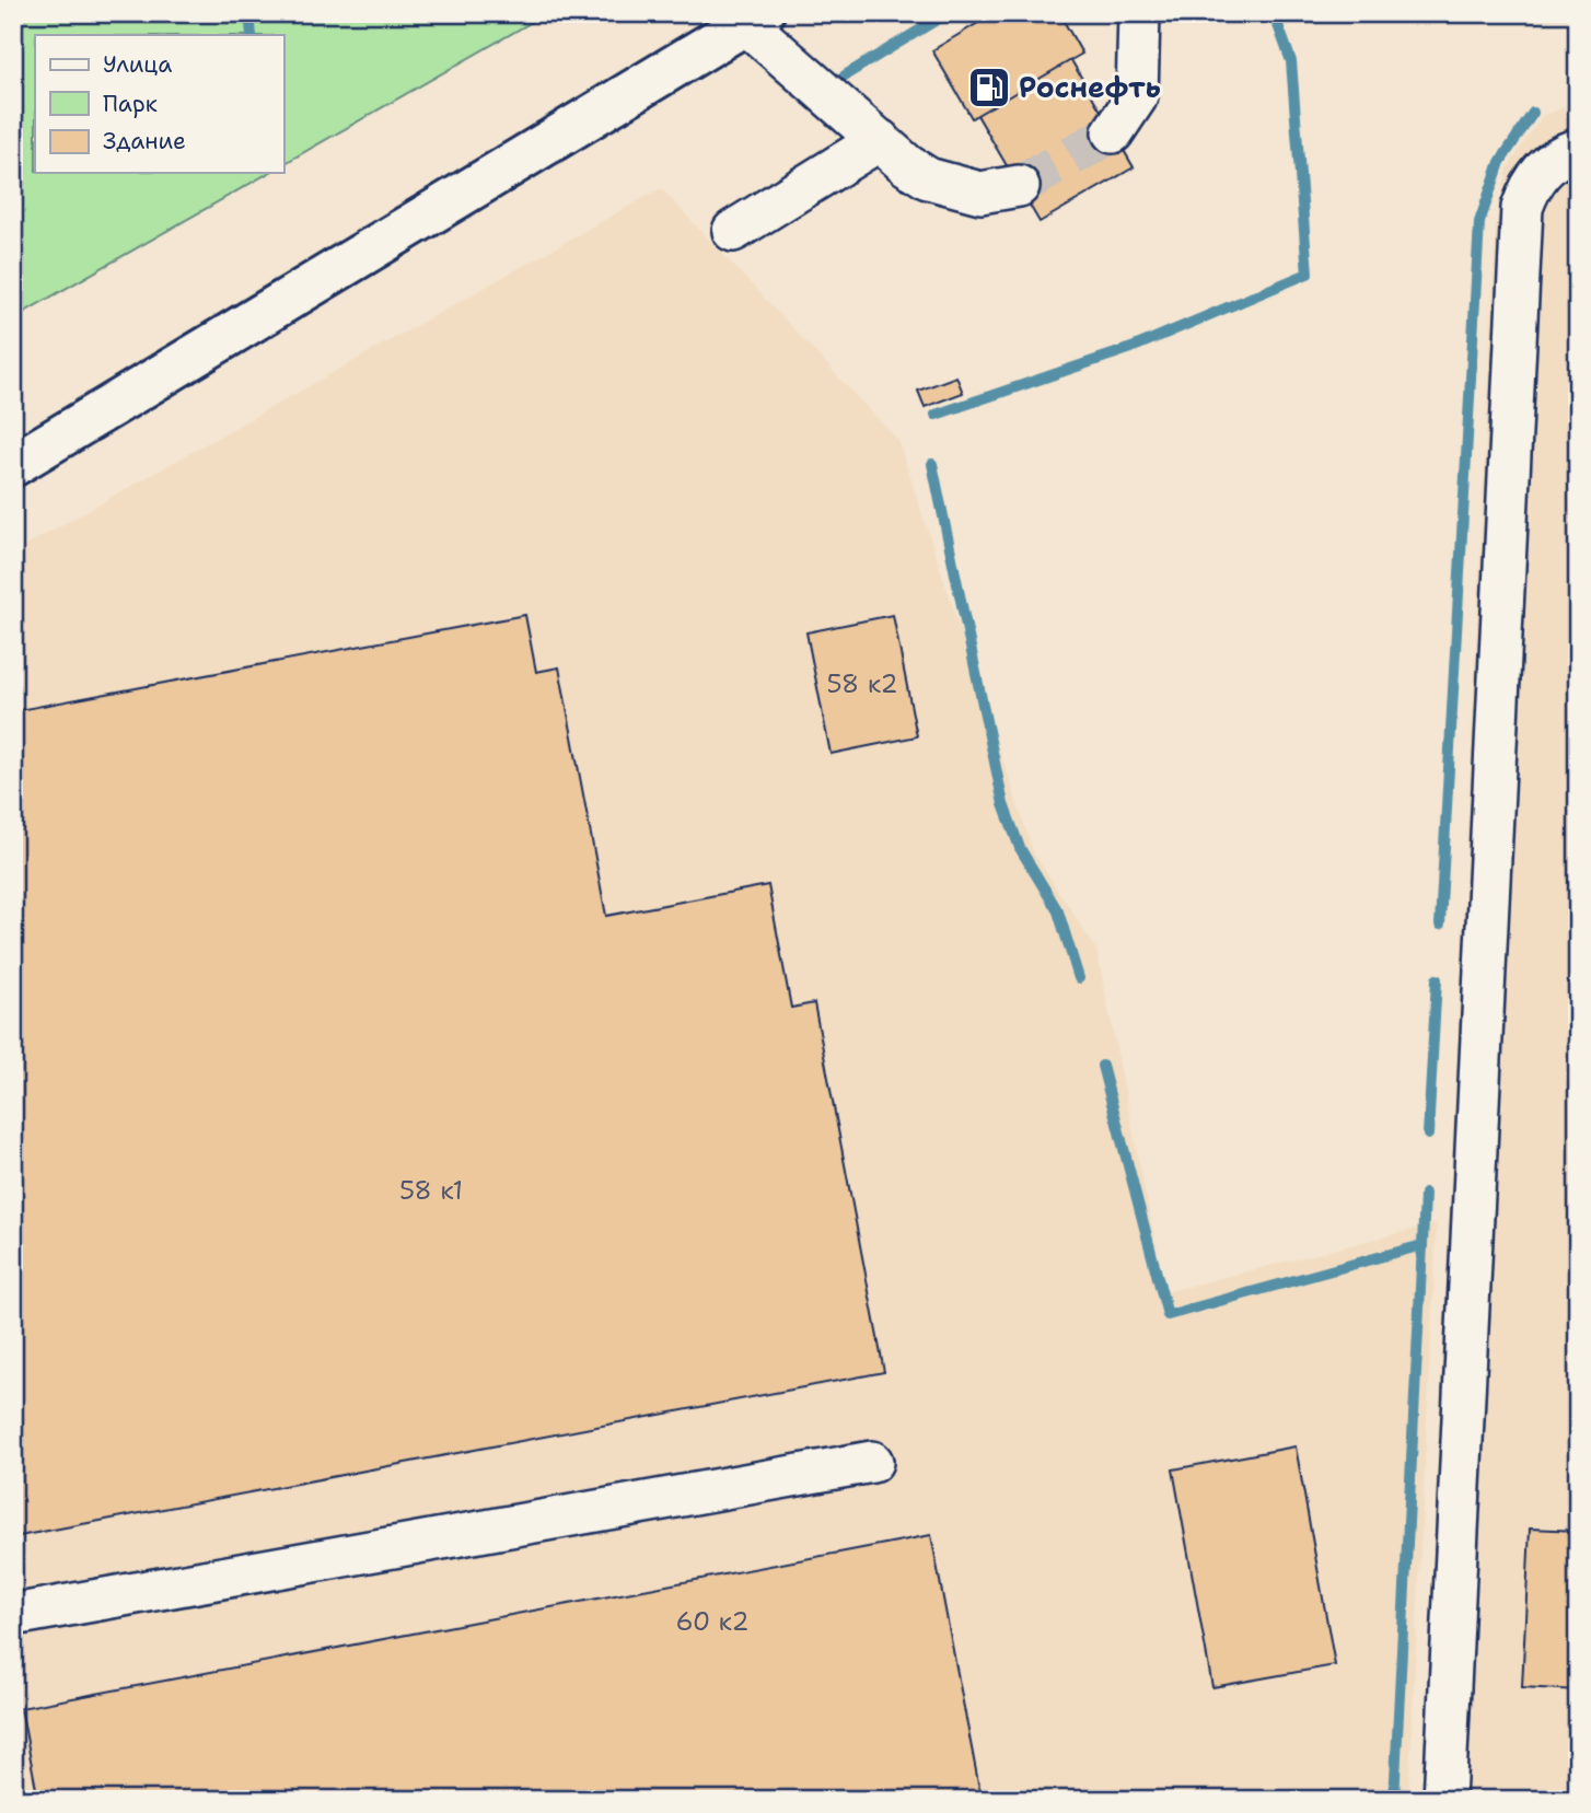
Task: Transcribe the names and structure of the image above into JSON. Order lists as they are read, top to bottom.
{
  "places": {
    "fuel station": ["Роснефть"]
  },
  "house_numbers": ["58 к2", "58 к1", "60 к2"],
  "legend": ["Улица", "Парк", "Здание"]
}
